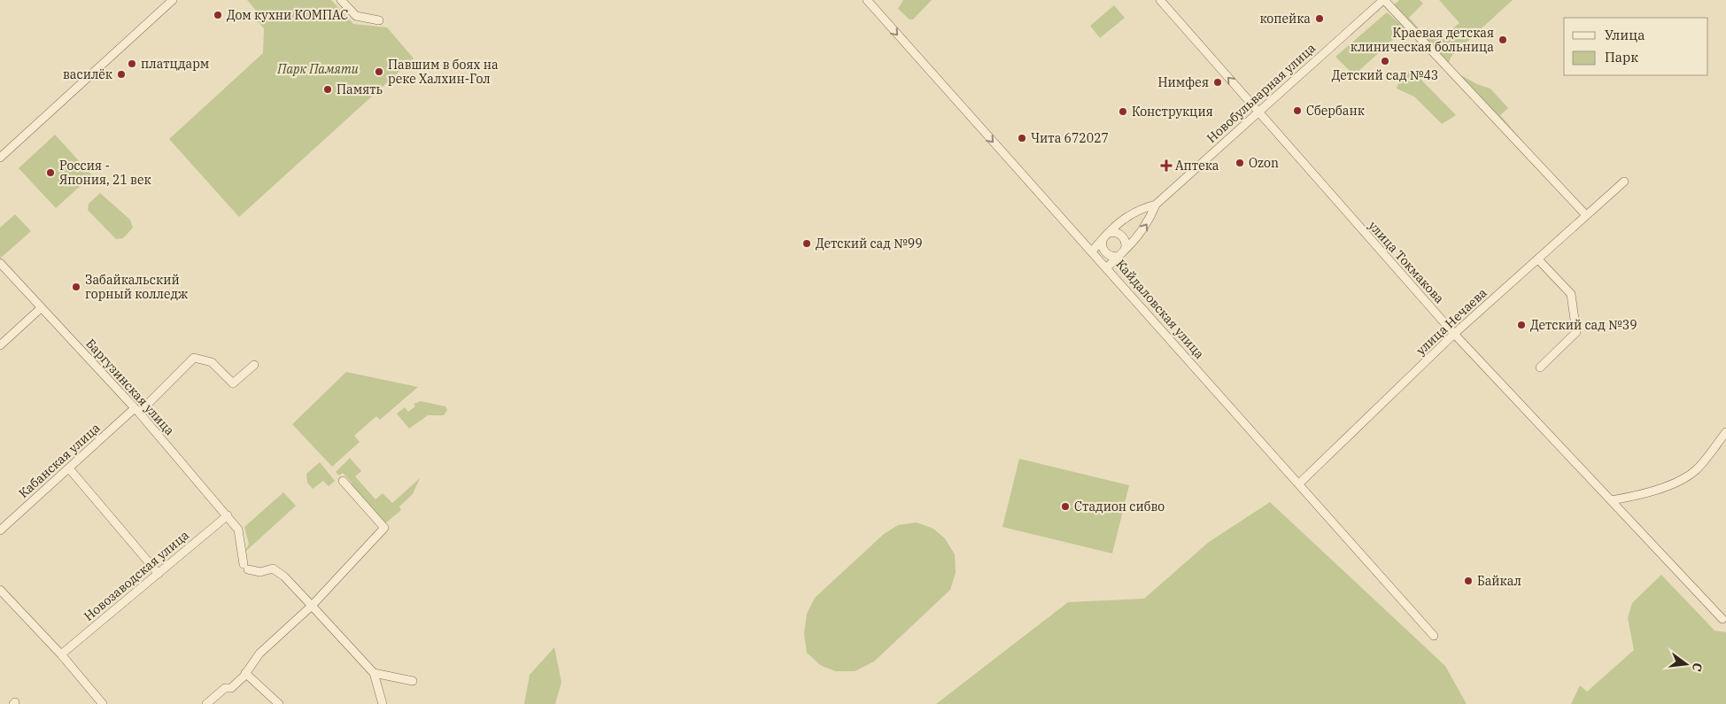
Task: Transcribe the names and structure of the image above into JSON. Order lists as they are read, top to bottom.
{
  "streets": {
    "street": [
      "Новобульварная улица",
      "улица Токмакова",
      "Кайдаловская улица",
      "улица Нечаева",
      "Баргузинская улица",
      "Кабанская улица",
      "Новозаводская улица"
    ]
  },
  "crossings": [
    ["Новобульварная улица", "улица Токмакова"],
    ["улица Токмакова", "улица Нечаева"],
    ["Кайдаловская улица", "улица Нечаева"],
    ["Баргузинская улица", "Кабанская улица"],
    ["Баргузинская улица", "Новозаводская улица"]
  ],
  "one_way": ["Кайдаловская улица"],
  "parks": ["Парк Памяти"],
  "places": {
    "other": [
      "Дом кухни КОМПАС",
      "копейка",
      "Краевая детская клиническая больница",
      "Детский сад №43",
      "платцдарм",
      "Павшим в боях на реке Халхин-Гол",
      "василёк",
      "Нимфея",
      "Память",
      "Сбербанк",
      "Конструкция",
      "Чита 672027",
      "Ozon",
      "Россия - Япония, 21 век",
      "Детский сад №99",
      "Забайкальский горный колледж",
      "Детский сад №39",
      "Стадион сибво",
      "Байкал"
    ],
    "health": ["Аптека"]
  },
  "legend": ["Улица", "Парк"],
  "north": "right"
}
